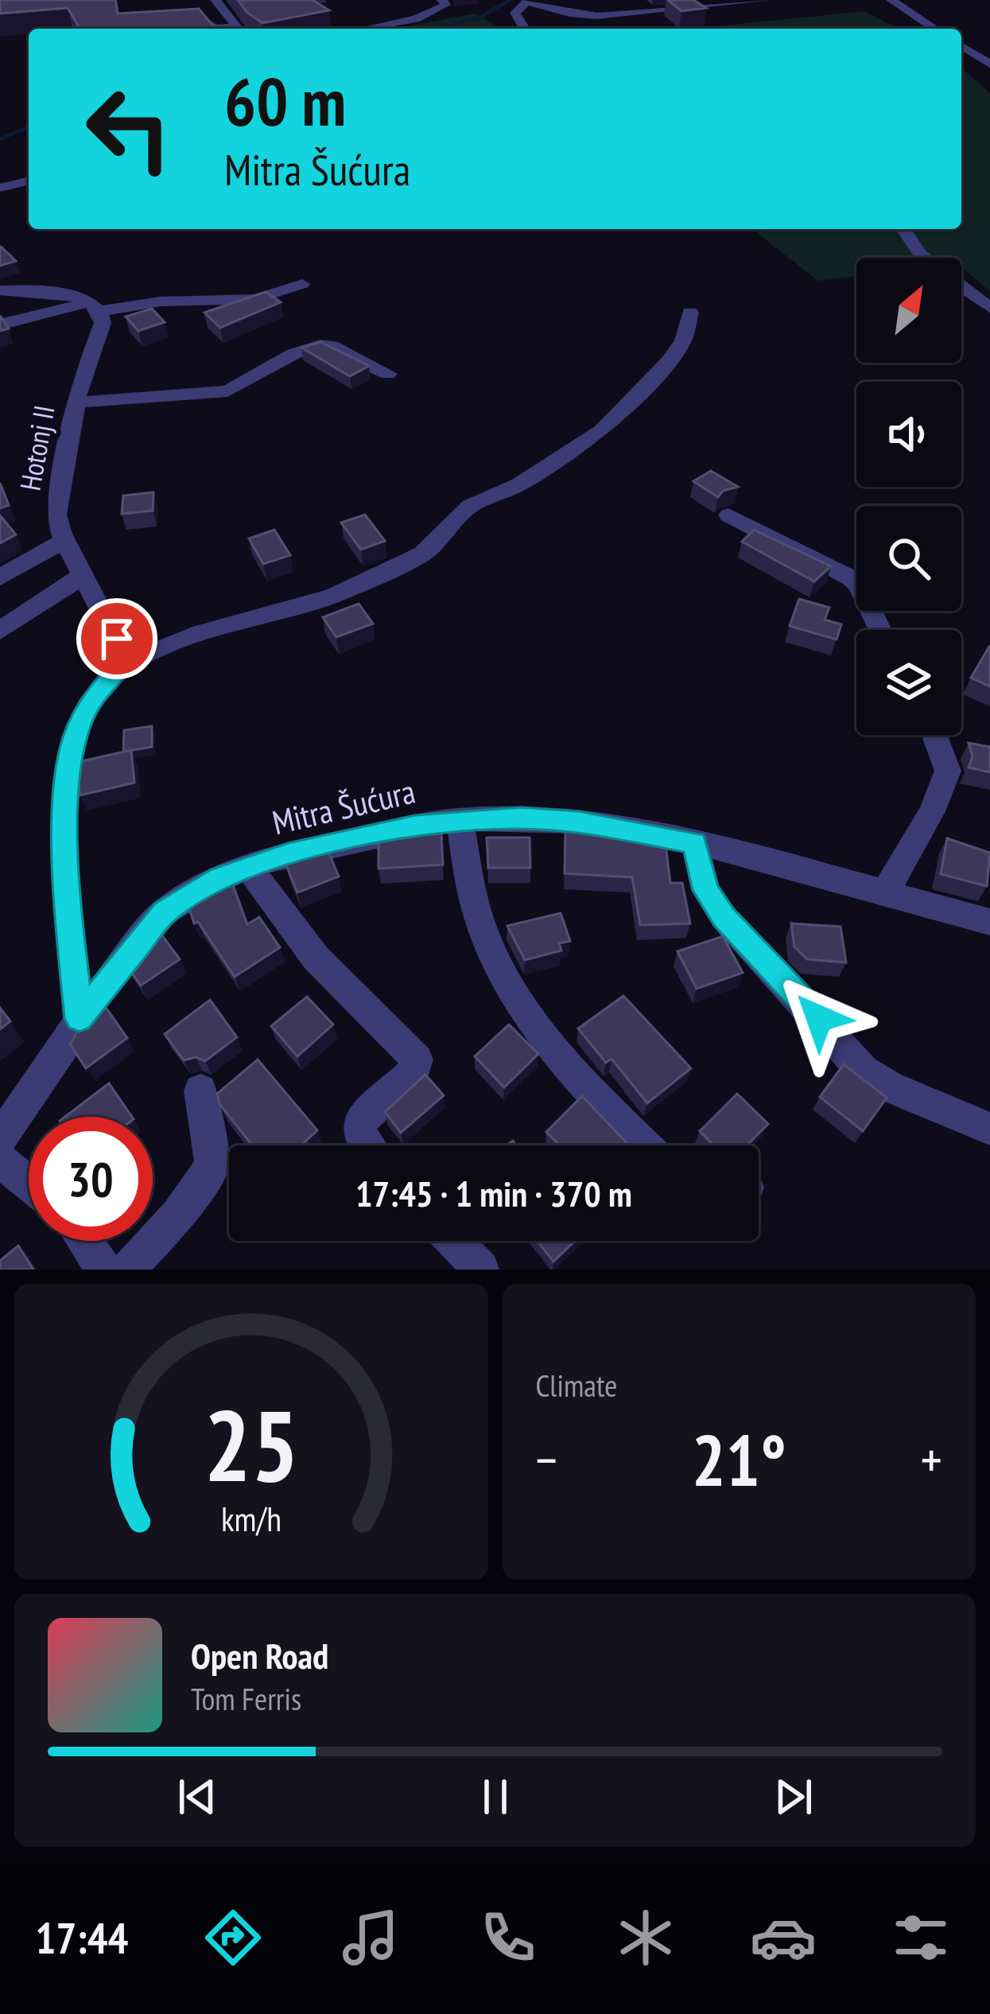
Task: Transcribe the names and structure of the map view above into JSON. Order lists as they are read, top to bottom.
{
  "streets": {
    "street": ["Hotonj II", "Mitra Šućura"]
  },
  "north": "top right",
  "page": {
    "turn": ["60 m", "Mitra Šućura"],
    "limit": "30",
    "trip": "17:45 · 1 min · 370 m",
    "tile": "Climate",
    "heat": ["−", "21°", "+"],
    "song": ["Open Road", "Tom Ferris"],
    "tabs": "17:44",
    "gauge": ["25", "km/h"]
  }
}
